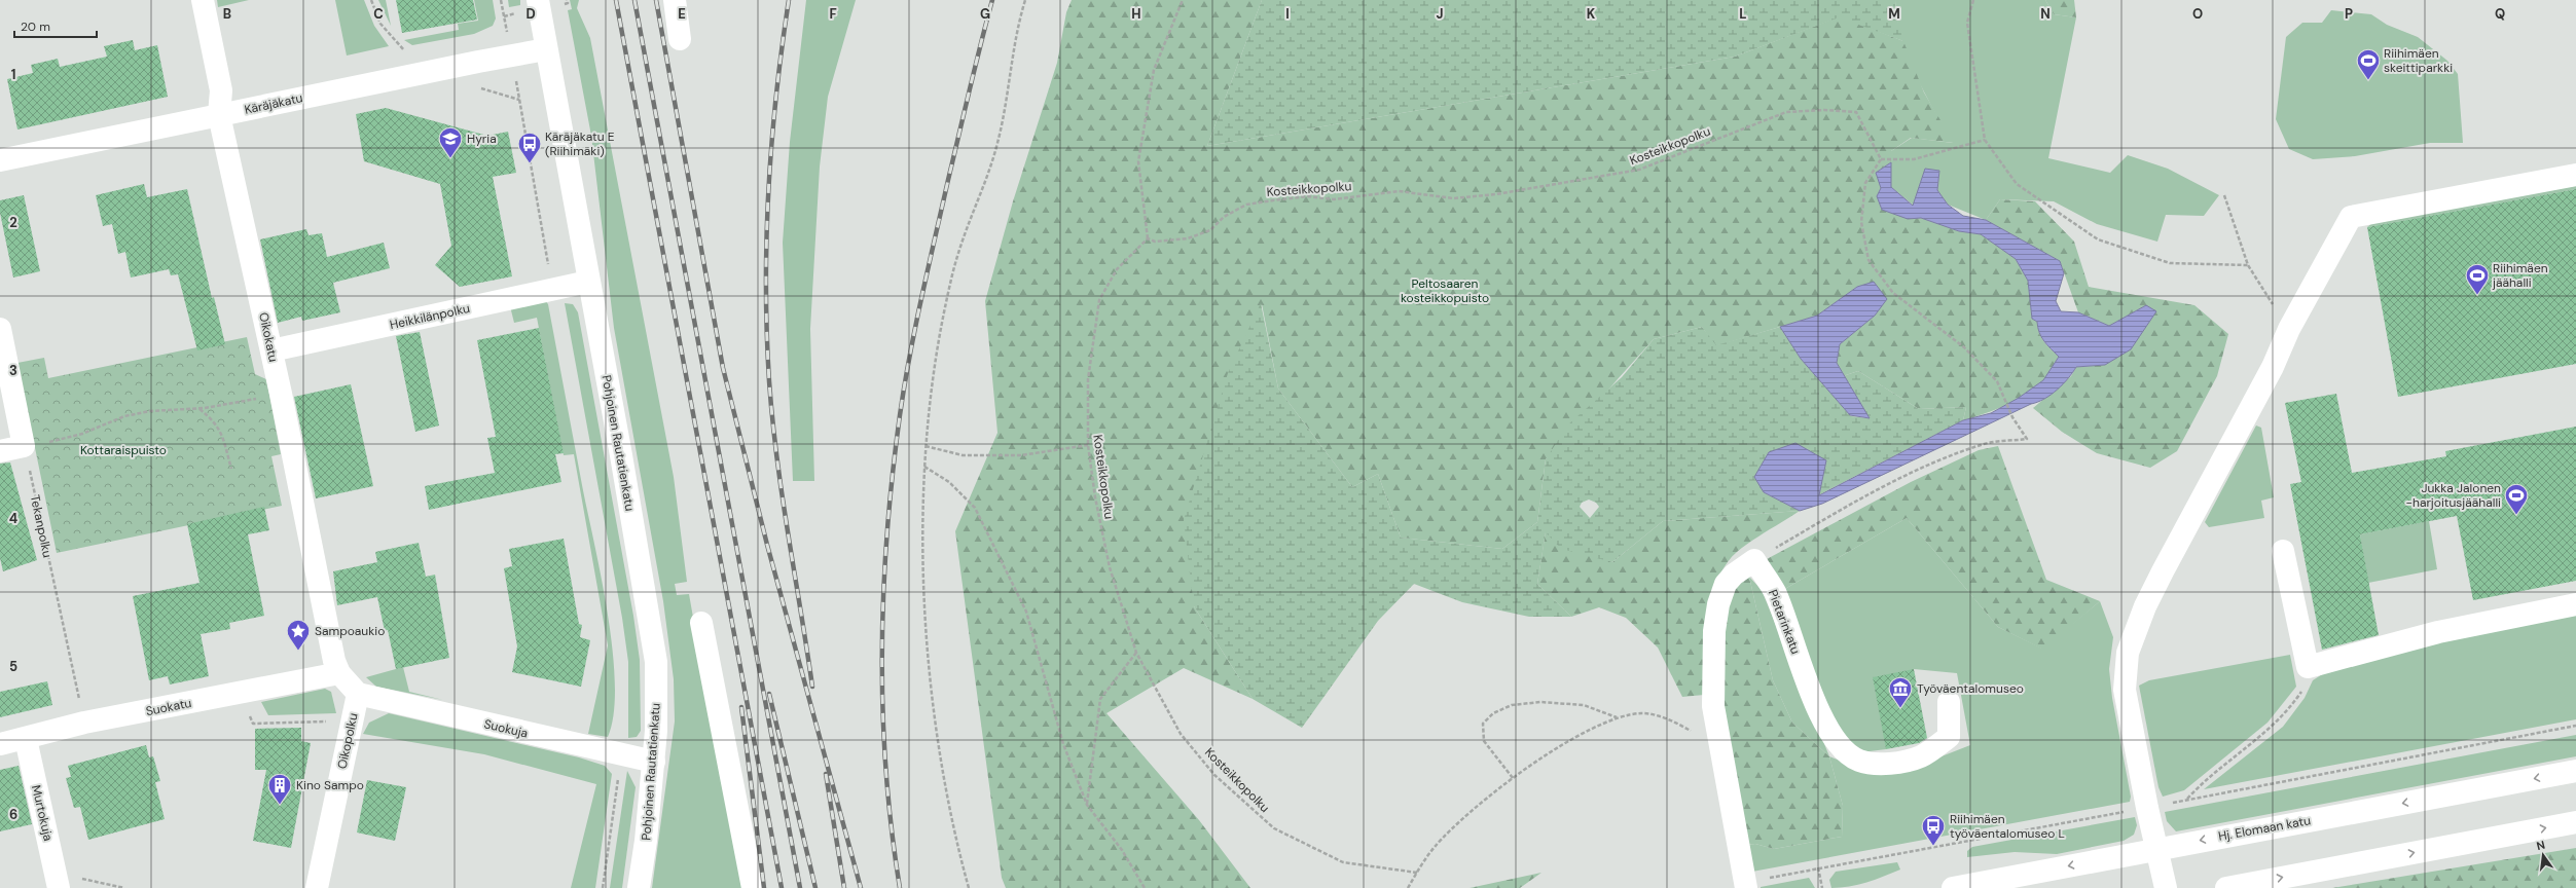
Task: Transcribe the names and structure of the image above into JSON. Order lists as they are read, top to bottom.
{
  "streets": {
    "street": [
      "Käräjäkatu",
      "Heikkilänpolku",
      "Oikokatu",
      "Pohjoinen Rautatienkatu",
      "Pietarinkatu",
      "Suokatu",
      "Suokuja",
      "Oikopolku",
      "Murtokuja",
      "Hj. Elomaan katu"
    ],
    "path": ["Kosteikkopolku", "Tekanpolku"]
  },
  "crossings": [
    ["Käräjäkatu", "Oikokatu"],
    ["Käräjäkatu", "Pohjoinen Rautatienkatu"],
    ["Heikkilänpolku", "Oikokatu"],
    ["Heikkilänpolku", "Pohjoinen Rautatienkatu"],
    ["Oikokatu", "Suokatu"],
    ["Pohjoinen Rautatienkatu", "Suokuja"],
    ["Tekanpolku", "Suokatu"],
    ["Suokatu", "Murtokuja"],
    ["Suokuja", "Oikopolku"]
  ],
  "parks": ["Peltosaaren kosteikkopuisto", "Kottaraispuisto"],
  "places": {
    "sports": ["Riihimäen skeittiparkki", "Riihimäen jäähalli", "Jukka Jalonen -harjoitusjäähalli"],
    "school or university": ["Hyria"],
    "bus stop": ["Käräjäkatu E (Riihimäki)", "Riihimäen työväentalomuseo L"],
    "place": ["Sampoaukio"],
    "museum": ["Työväentalomuseo"],
    "building": ["Kino Sampo"]
  },
  "scale_bar": "20 m",
  "north": "top",
  "grid": {
    "columns": [
      "B",
      "C",
      "D",
      "E",
      "F",
      "G",
      "H",
      "I",
      "J",
      "K",
      "L",
      "M",
      "N",
      "O",
      "P",
      "Q"
    ],
    "rows": [
      "1",
      "2",
      "3",
      "4",
      "5",
      "6"
    ]
  }
}
